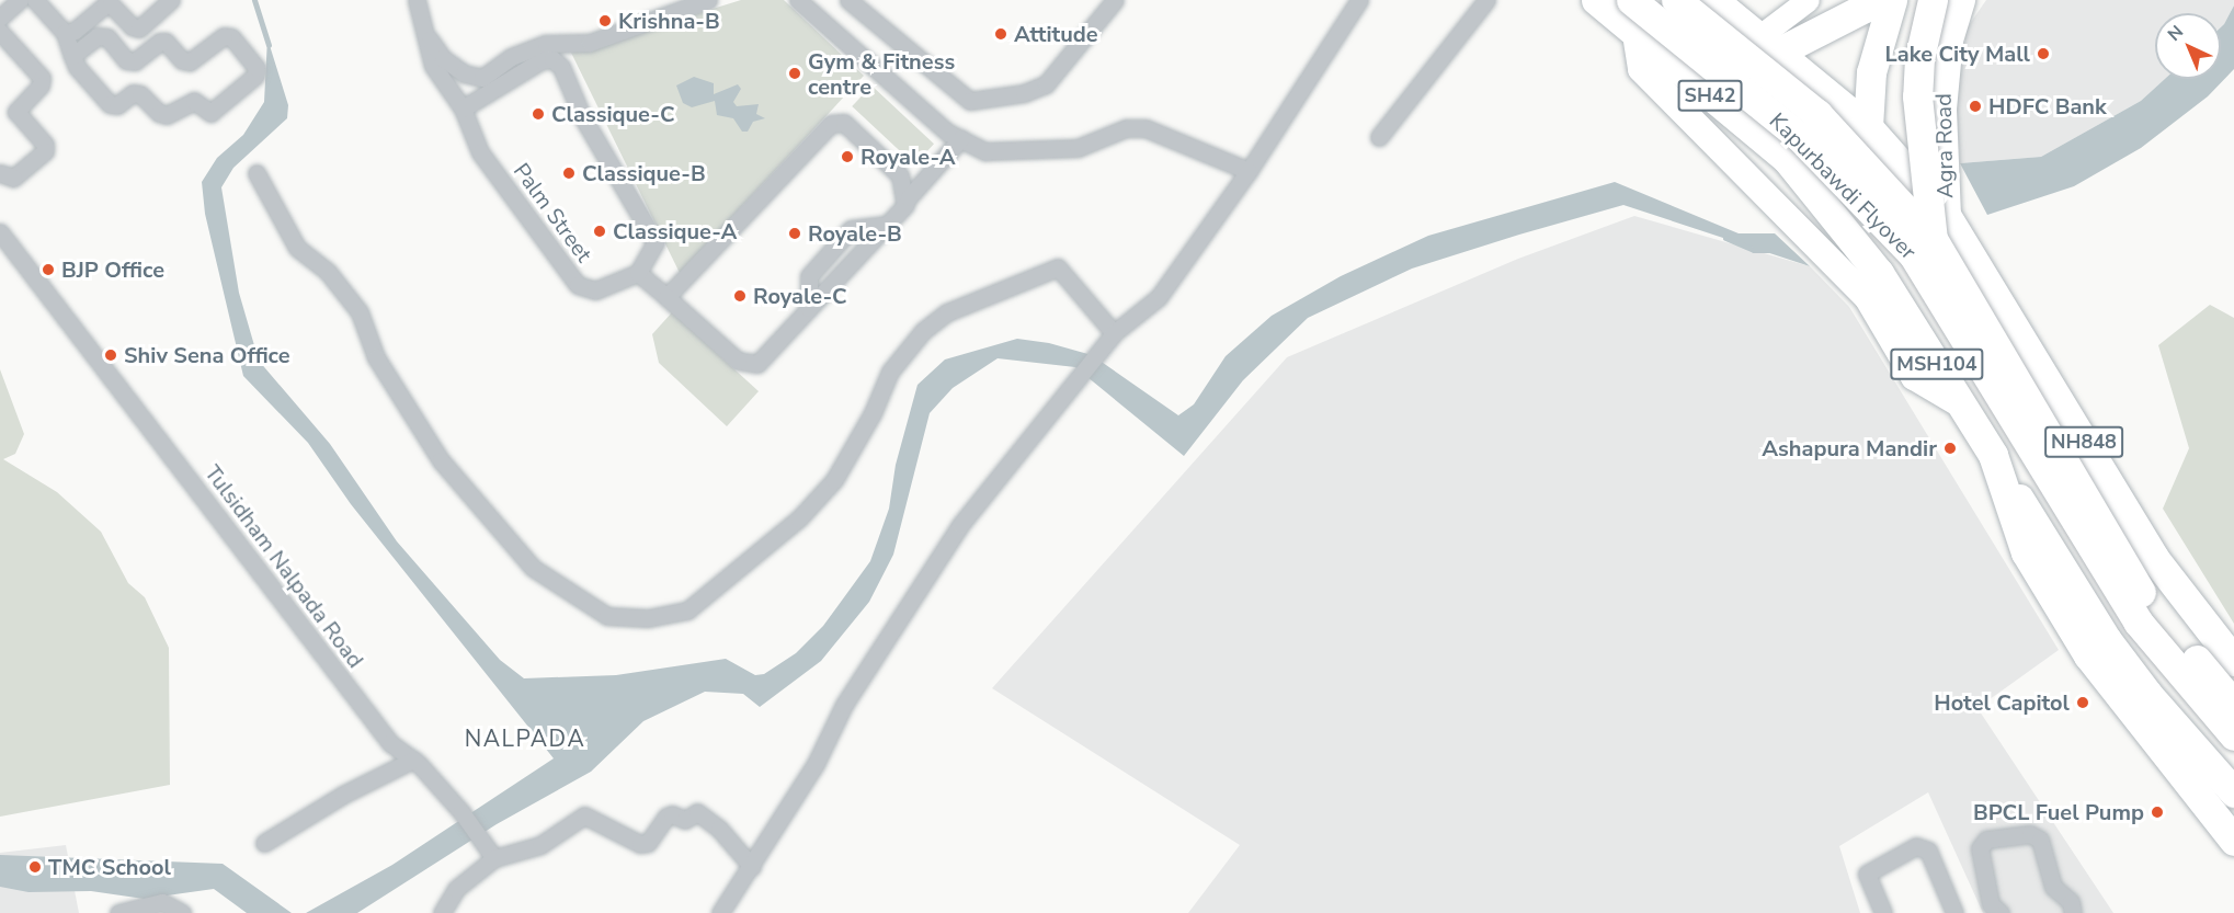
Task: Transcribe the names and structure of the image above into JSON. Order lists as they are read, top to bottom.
{
  "streets": {
    "highway": [
      "SH42",
      "Agra Road",
      "Kapurbawdi Flyover",
      "MSH104",
      "NH848"
    ],
    "street": ["Palm Street", "Tulsidham Nalpada Road"]
  },
  "crossings": [
    ["SH42", "MSH104"],
    ["Agra Road", "Kapurbawdi Flyover"],
    ["Agra Road", "NH848"],
    ["Kapurbawdi Flyover", "NH848"]
  ],
  "districts": ["NALPADA"],
  "places": [
    "Krishna-B",
    "Attitude",
    "Lake City Mall",
    "Gym & Fitness centre",
    "HDFC Bank",
    "Classique-C",
    "Royale-A",
    "Classique-B",
    "Classique-A",
    "Royale-B",
    "BJP Office",
    "Royale-C",
    "Shiv Sena Office",
    "Ashapura Mandir",
    "Hotel Capitol",
    "BPCL Fuel Pump",
    "TMC School"
  ],
  "north": "top left"
}
